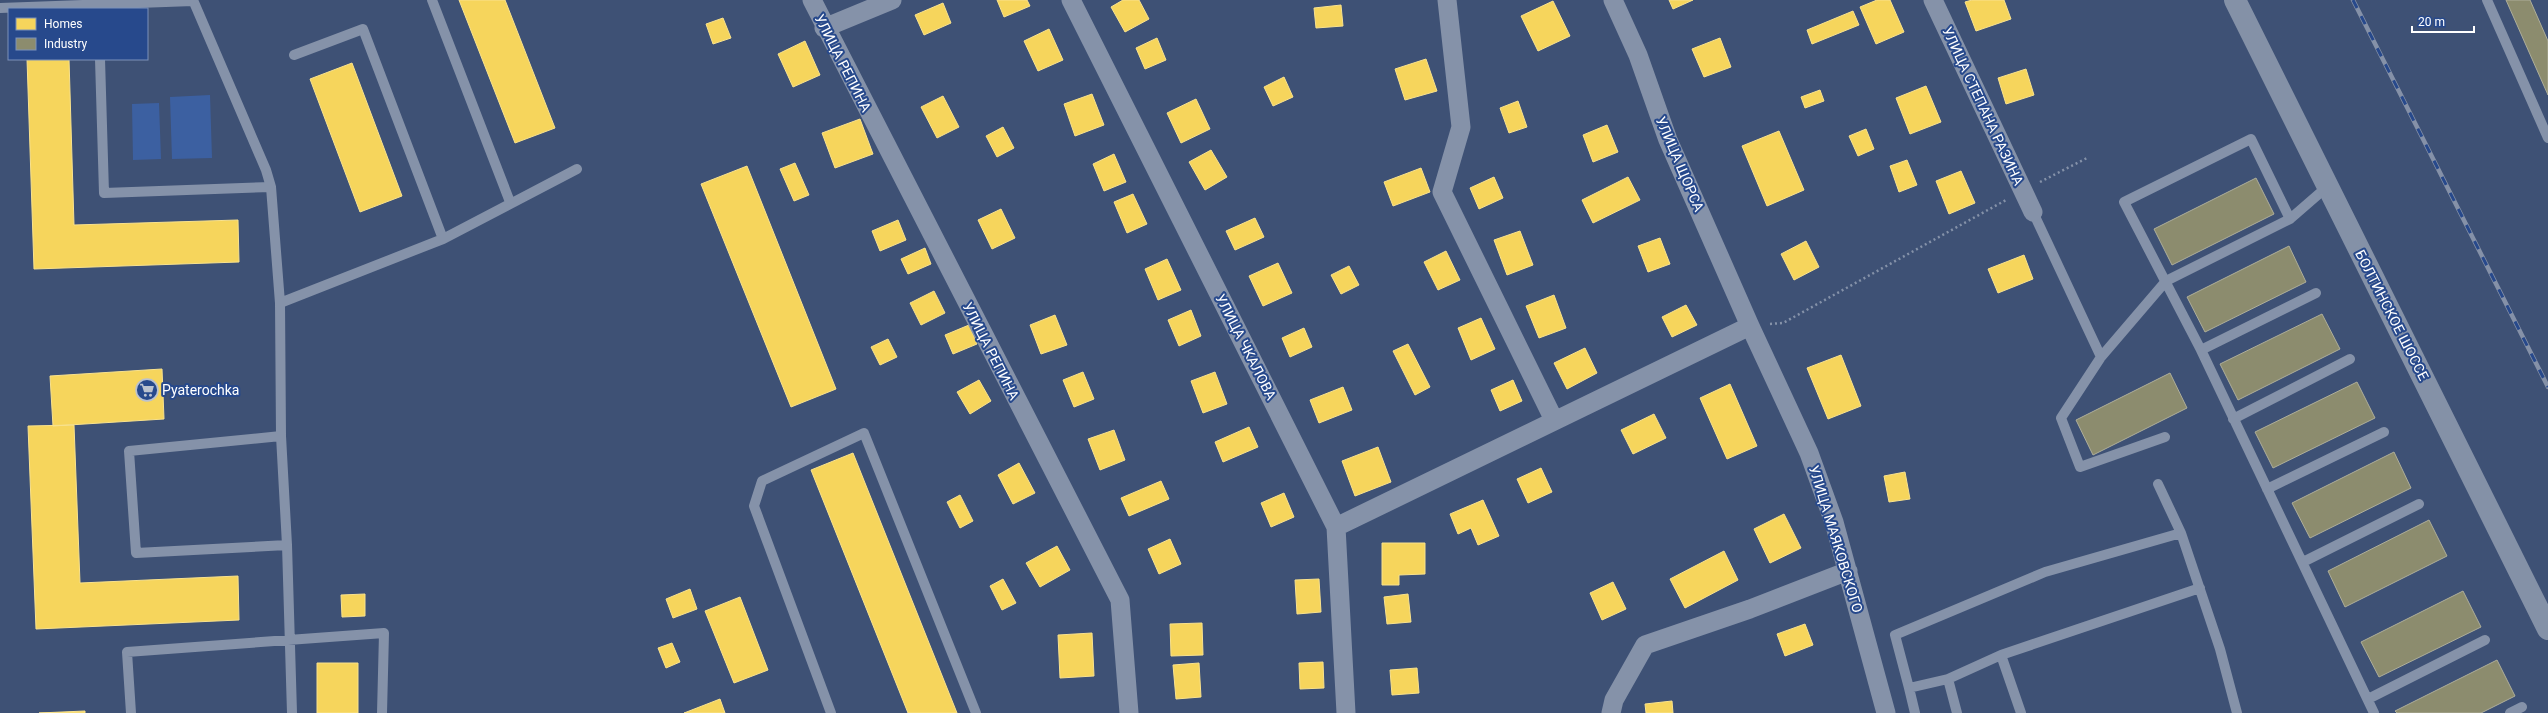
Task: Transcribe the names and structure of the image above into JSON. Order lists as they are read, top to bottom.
{
  "streets": {
    "main road": ["БОЛТИНСКОЕ ШОССЕ"],
    "street": [
      "УЛИЦА РЕПИНА",
      "УЛИЦА СТЕПАНА РАЗИНА",
      "УЛИЦА ЩОРСА",
      "УЛИЦА ЧКАЛОВА",
      "УЛИЦА МАЯКОВСКОГО"
    ]
  },
  "crossings": [
    ["УЛИЦА ЩОРСА", "УЛИЦА МАЯКОВСКОГО"]
  ],
  "places": {
    "supermarket": ["Pyaterochka"]
  },
  "legend": ["Homes", "Industry"],
  "scale_bar": "20 m"
}
